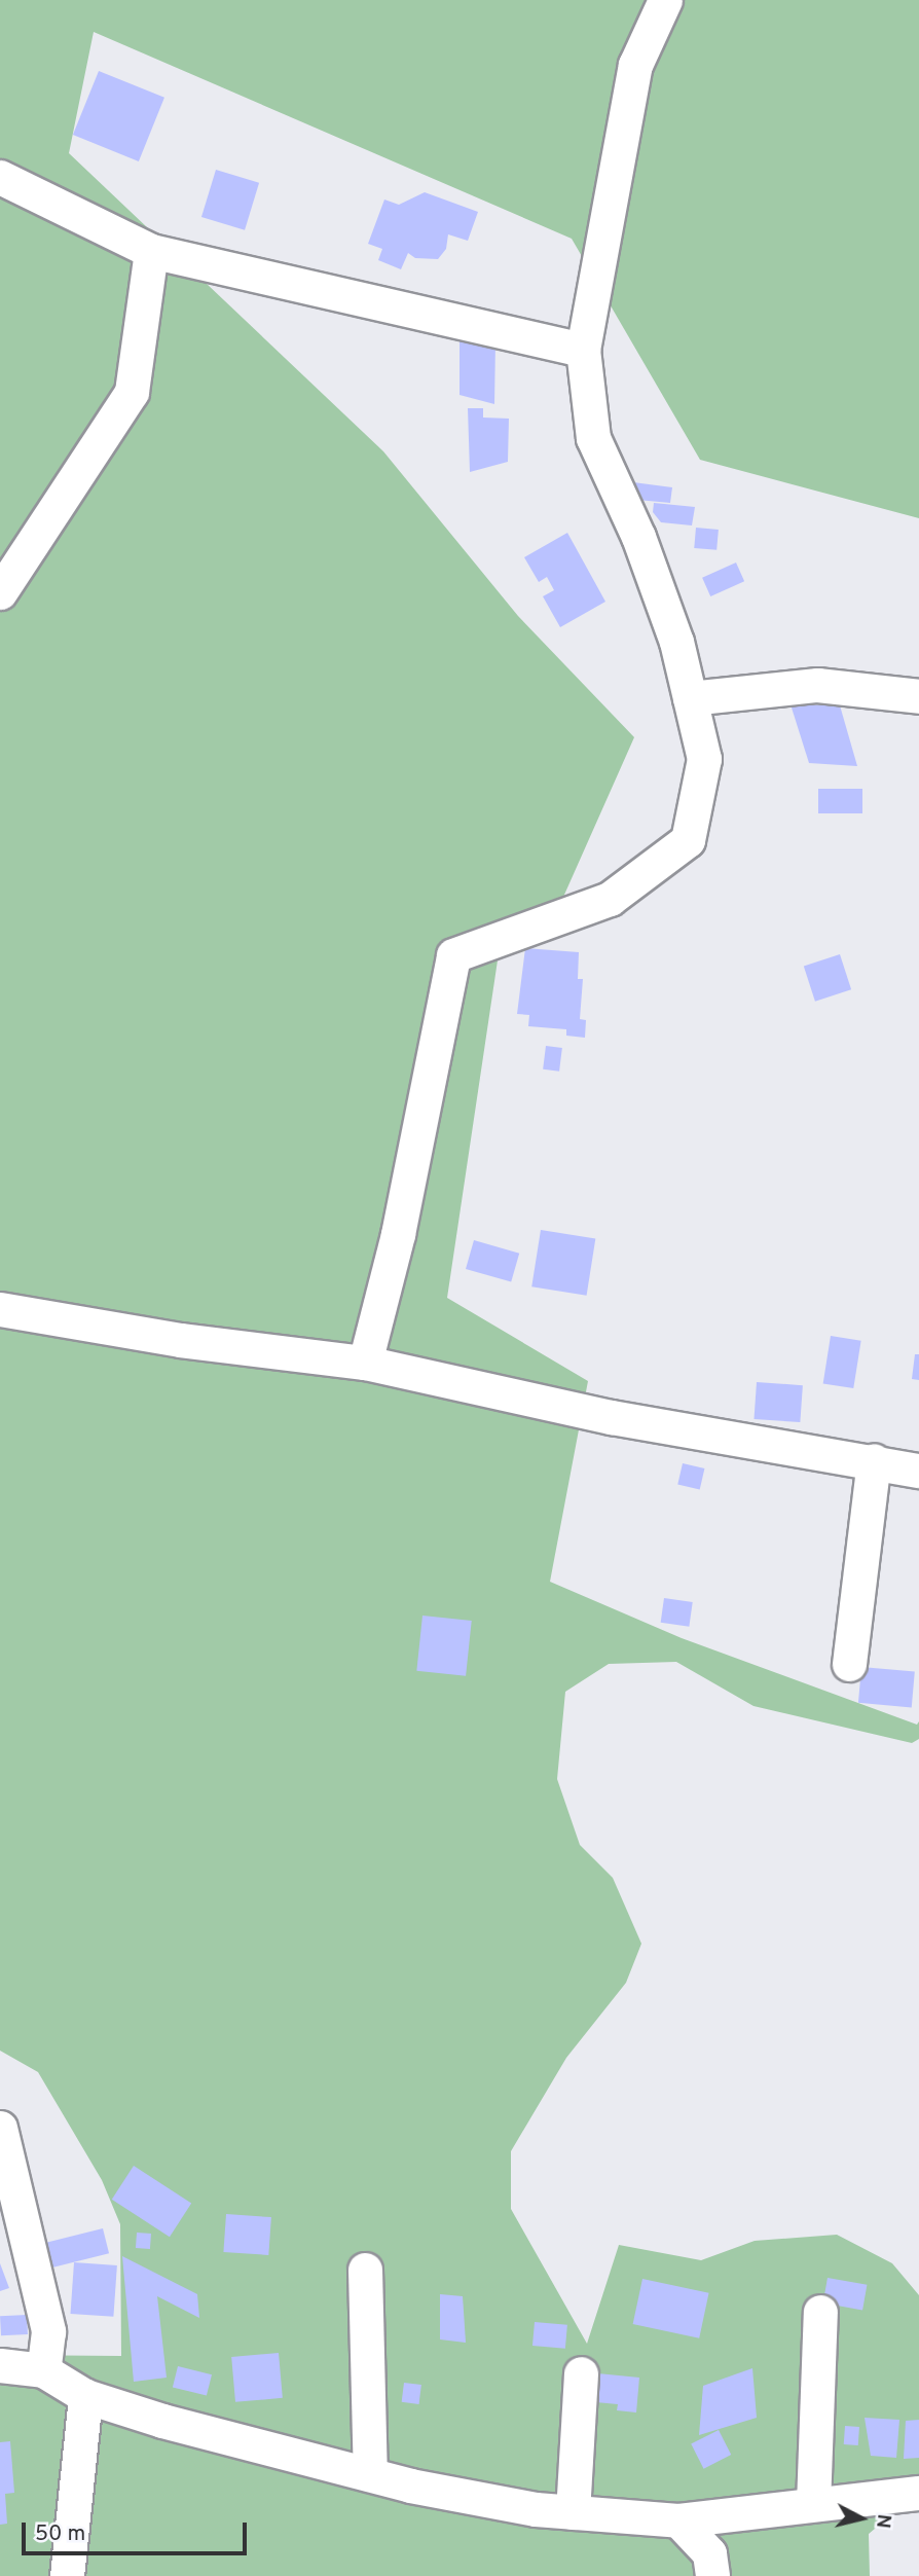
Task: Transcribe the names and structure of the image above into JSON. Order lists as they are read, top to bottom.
{
  "scale_bar": "50 m",
  "north": "right"
}
